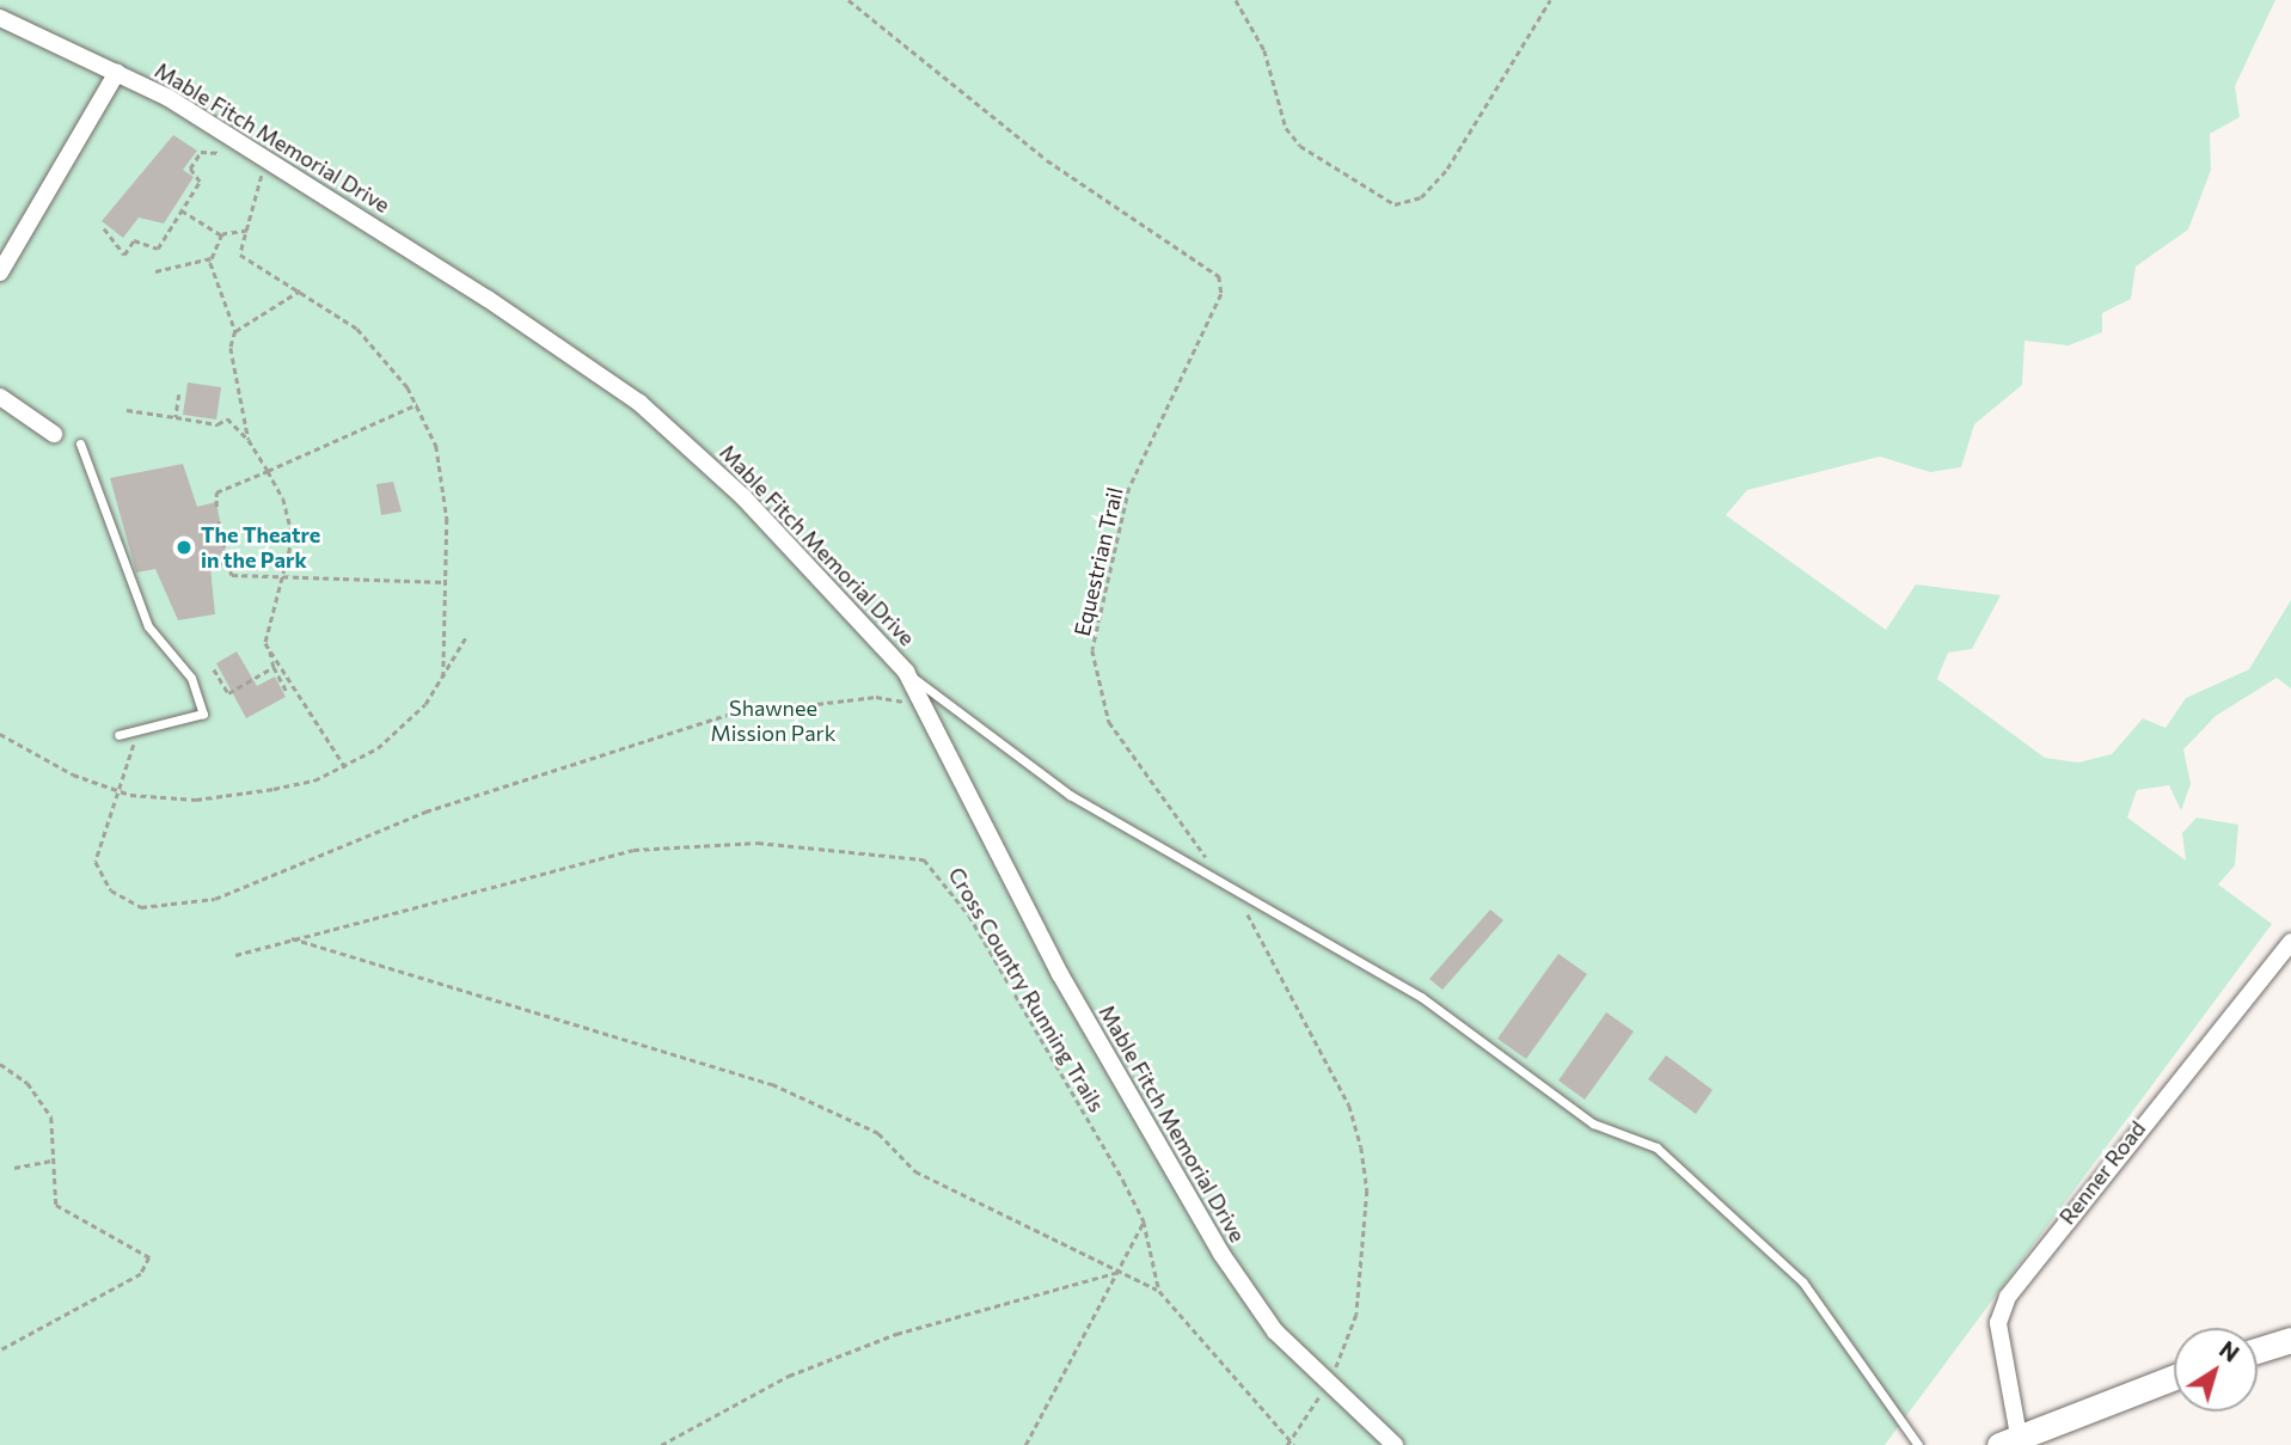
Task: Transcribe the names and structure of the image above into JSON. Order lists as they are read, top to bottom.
{
  "streets": {
    "main road": ["Renner Road"],
    "street": ["Mable Fitch Memorial Drive"],
    "path": ["Equestrian Trail", "Cross Country Running Trails"]
  },
  "crossings": [
    ["Mable Fitch Memorial Drive", "Equestrian Trail"],
    ["Equestrian Trail", "Cross Country Running Trails"]
  ],
  "parks": ["Shawnee Mission Park"],
  "places": ["The Theatre in the Park"],
  "north": "top right"
}
